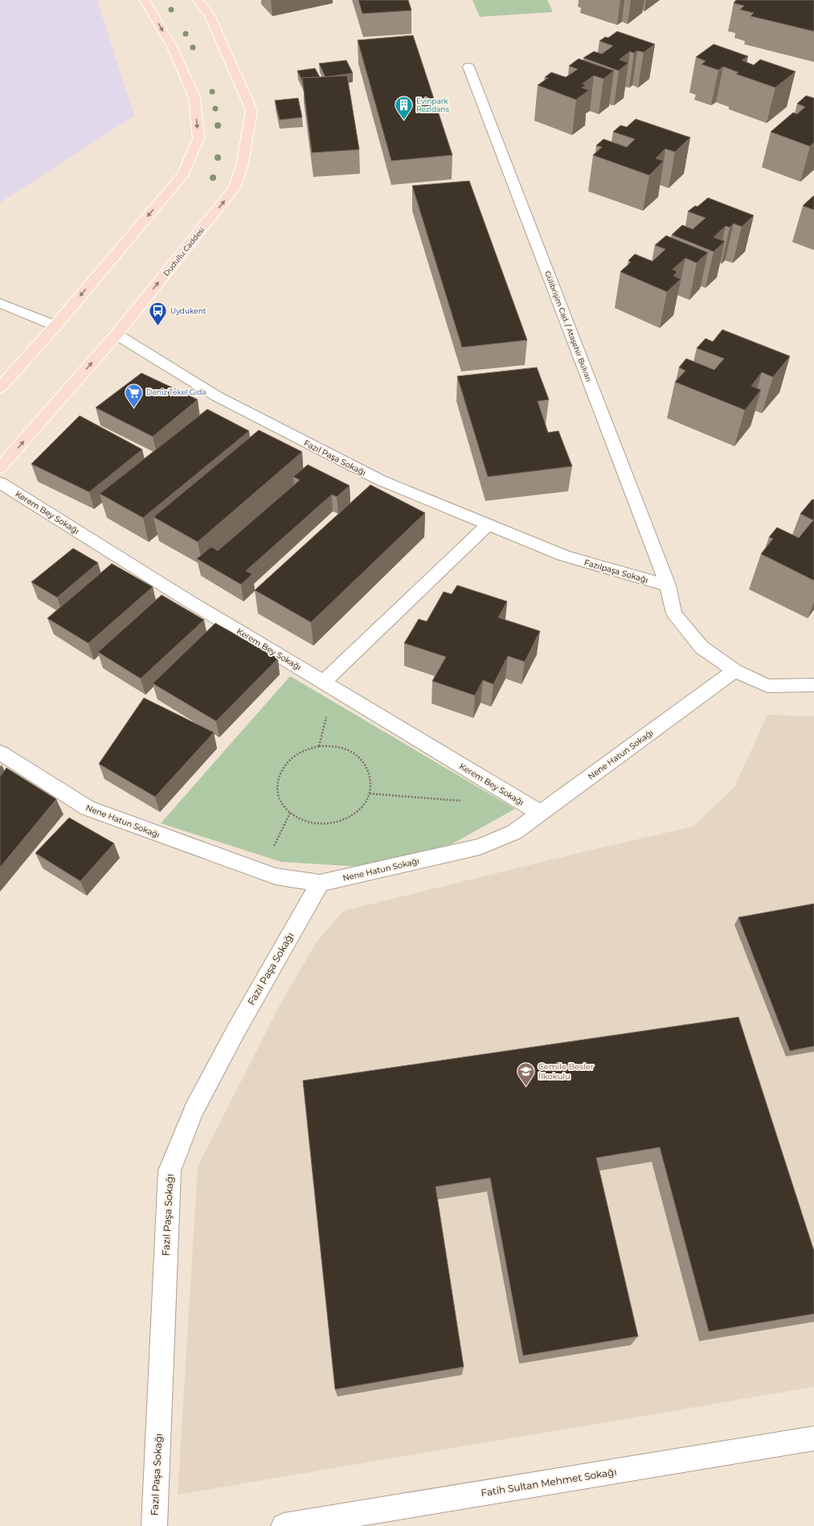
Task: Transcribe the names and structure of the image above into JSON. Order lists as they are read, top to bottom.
{
  "streets": {
    "main road": ["Dudullu Caddesi"],
    "street": [
      "Gülibrişim Cad. / Ataşehir Bulvarı",
      "Fazıl Paşa Sokağı",
      "Kerem Bey Sokağı",
      "Fazılpaşa Sokağı",
      "Nene Hatun Sokağı",
      "Fatih Sultan Mehmet Sokağı"
    ]
  },
  "crossings": [
    ["Dudullu Caddesi", "Fazıl Paşa Sokağı"],
    ["Gülibrişim Cad. / Ataşehir Bulvarı", "Fazılpaşa Sokağı"],
    ["Gülibrişim Cad. / Ataşehir Bulvarı", "Nene Hatun Sokağı"],
    ["Fazıl Paşa Sokağı", "Fazılpaşa Sokağı"],
    ["Fazıl Paşa Sokağı", "Nene Hatun Sokağı"],
    ["Kerem Bey Sokağı", "Nene Hatun Sokağı"]
  ],
  "one_way": ["Dudullu Caddesi"],
  "places": {
    "building": ["Evinpark Rezidans"],
    "bus stop": ["Uydukent"],
    "supermarket": ["Deniz Tekel Gıda"],
    "school or university": ["Cemile Besler İlkokulu"]
  }
}
